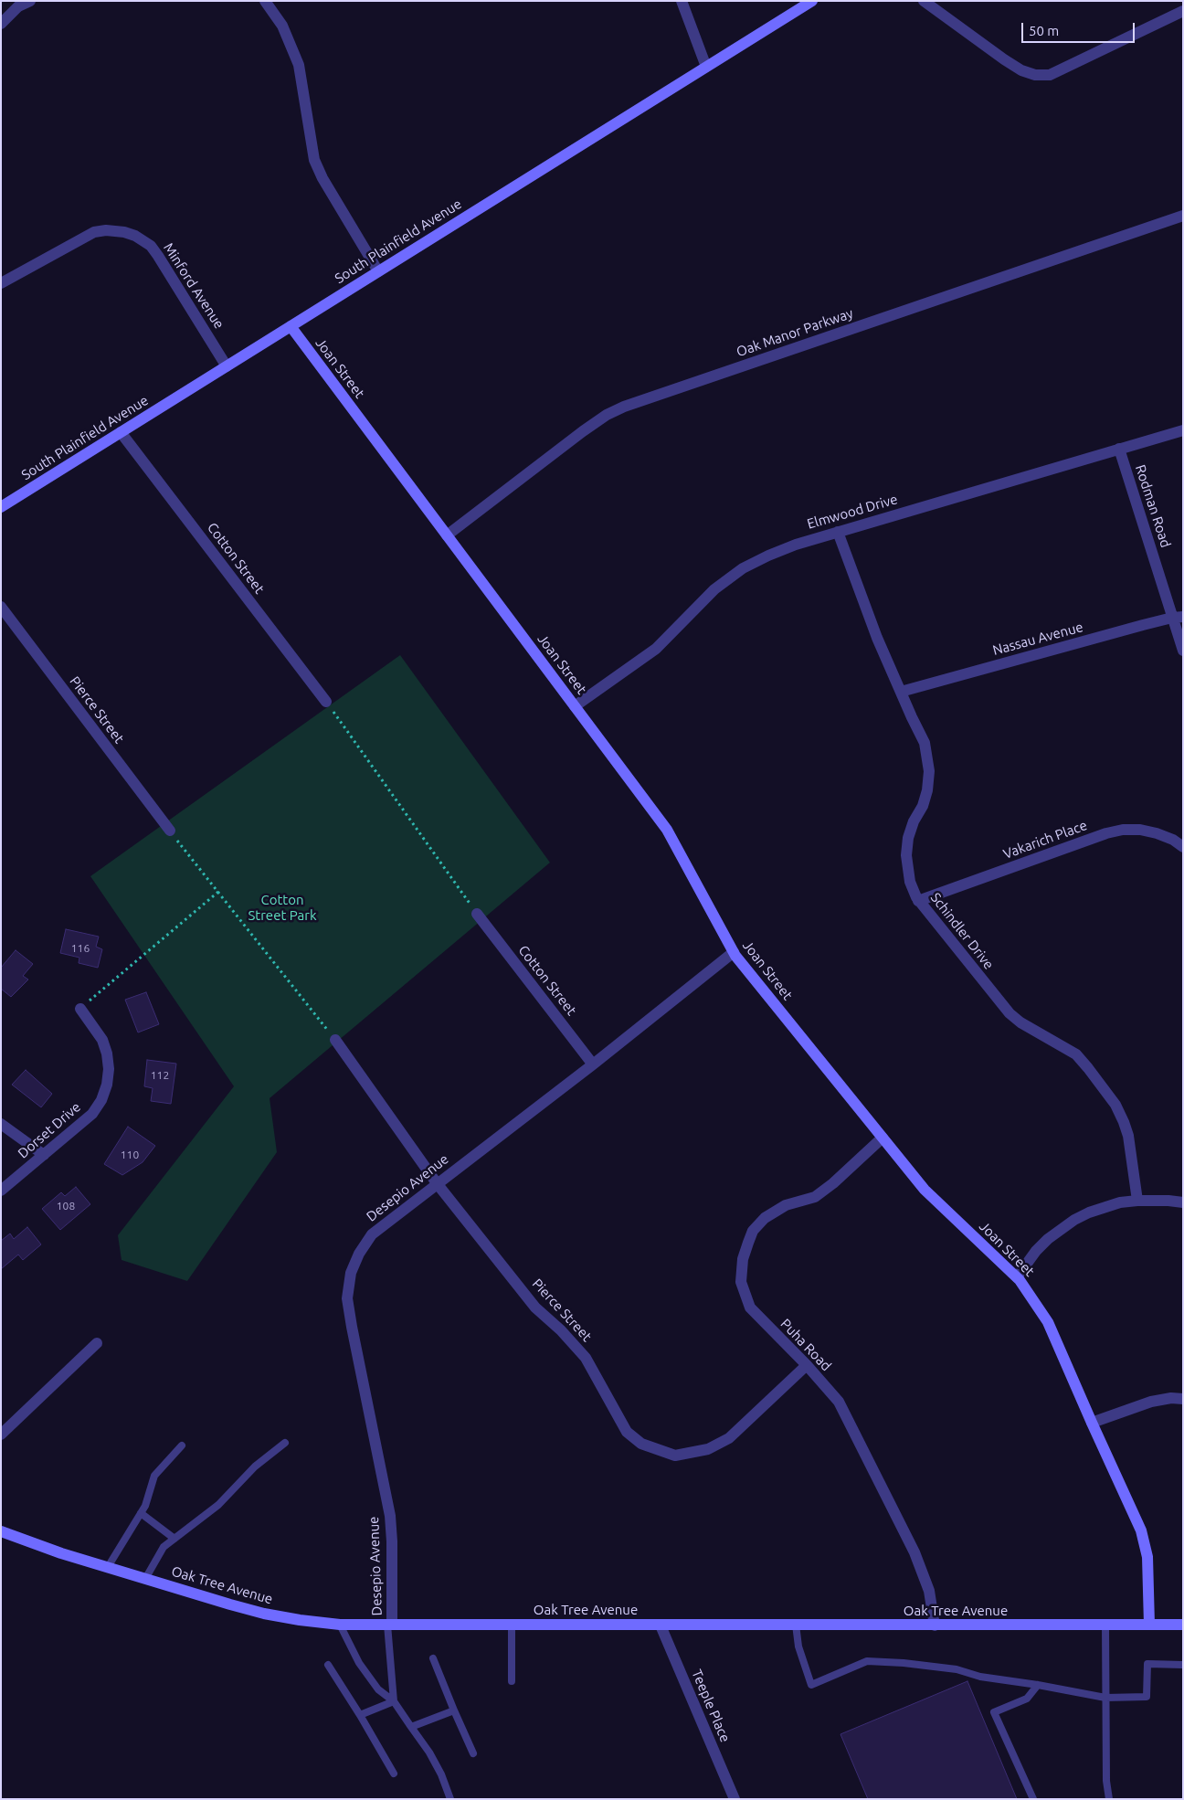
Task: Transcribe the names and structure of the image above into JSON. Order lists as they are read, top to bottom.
{
  "streets": {
    "street": [
      "South Plainfield Avenue",
      "Minford Avenue",
      "Oak Manor Parkway",
      "Joan Street",
      "Rodman Road",
      "Elmwood Drive",
      "Cotton Street",
      "Nassau Avenue",
      "Pierce Street",
      "Vakarich Place",
      "Schindler Drive",
      "Dorset Drive",
      "Desepio Avenue",
      "Puha Road",
      "Oak Tree Avenue",
      "Teeple Place"
    ]
  },
  "crossings": [
    ["South Plainfield Avenue", "Minford Avenue"],
    ["South Plainfield Avenue", "Joan Street"],
    ["South Plainfield Avenue", "Cotton Street"],
    ["Oak Manor Parkway", "Joan Street"],
    ["Joan Street", "Elmwood Drive"],
    ["Joan Street", "Desepio Avenue"],
    ["Joan Street", "Puha Road"],
    ["Joan Street", "Oak Tree Avenue"],
    ["Rodman Road", "Elmwood Drive"],
    ["Rodman Road", "Nassau Avenue"],
    ["Elmwood Drive", "Schindler Drive"],
    ["Cotton Street", "Desepio Avenue"],
    ["Nassau Avenue", "Schindler Drive"],
    ["Pierce Street", "Desepio Avenue"],
    ["Pierce Street", "Puha Road"],
    ["Vakarich Place", "Schindler Drive"],
    ["Desepio Avenue", "Oak Tree Avenue"],
    ["Puha Road", "Oak Tree Avenue"],
    ["Oak Tree Avenue", "Teeple Place"]
  ],
  "parks": ["Cotton Street Park"],
  "house_numbers": [
    "116",
    "112",
    "110",
    "108"
  ],
  "scale_bar": "50 m"
}
